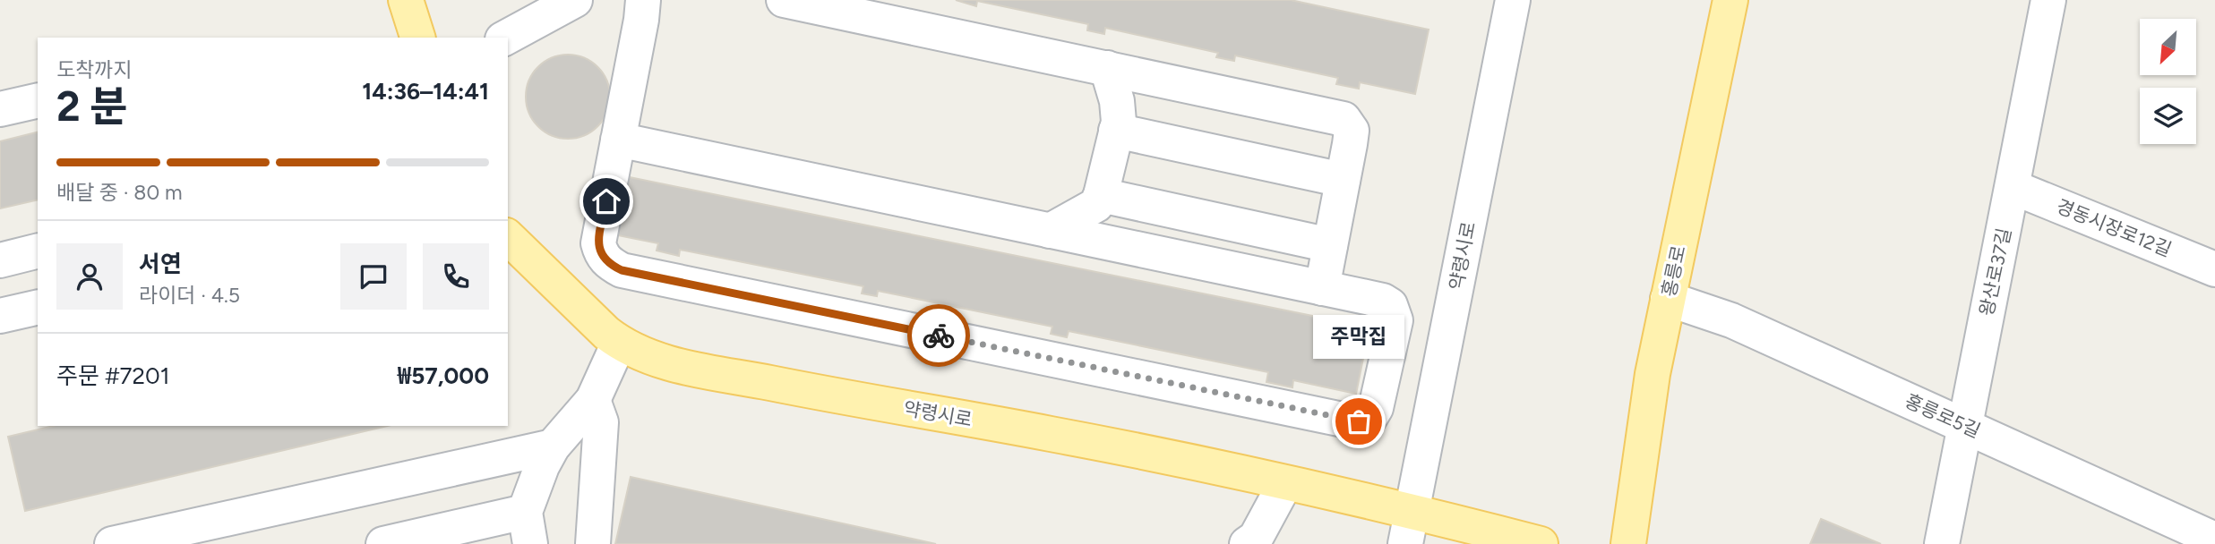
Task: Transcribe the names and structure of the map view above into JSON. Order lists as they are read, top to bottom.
{
  "streets": {
    "main road": ["약령시로", "홍릉로"],
    "street": ["경동시장로12길", "왕산로37길", "홍릉로5길"]
  },
  "crossings": [
    ["경동시장로12길", "왕산로37길"],
    ["홍릉로", "홍릉로5길"],
    ["왕산로37길", "홍릉로5길"]
  ],
  "places": ["주막집"],
  "north": "bottom left",
  "page": {
    "heading": ["2 분", "도착까지", "14:36–14:41"],
    "panel": [
      "서연",
      "라이더 · 4.5",
      "주문 #7201",
      "₩57,000"
    ],
    "bar": "배달 중 · 80 m",
    "bubble": "주막집"
  }
}
